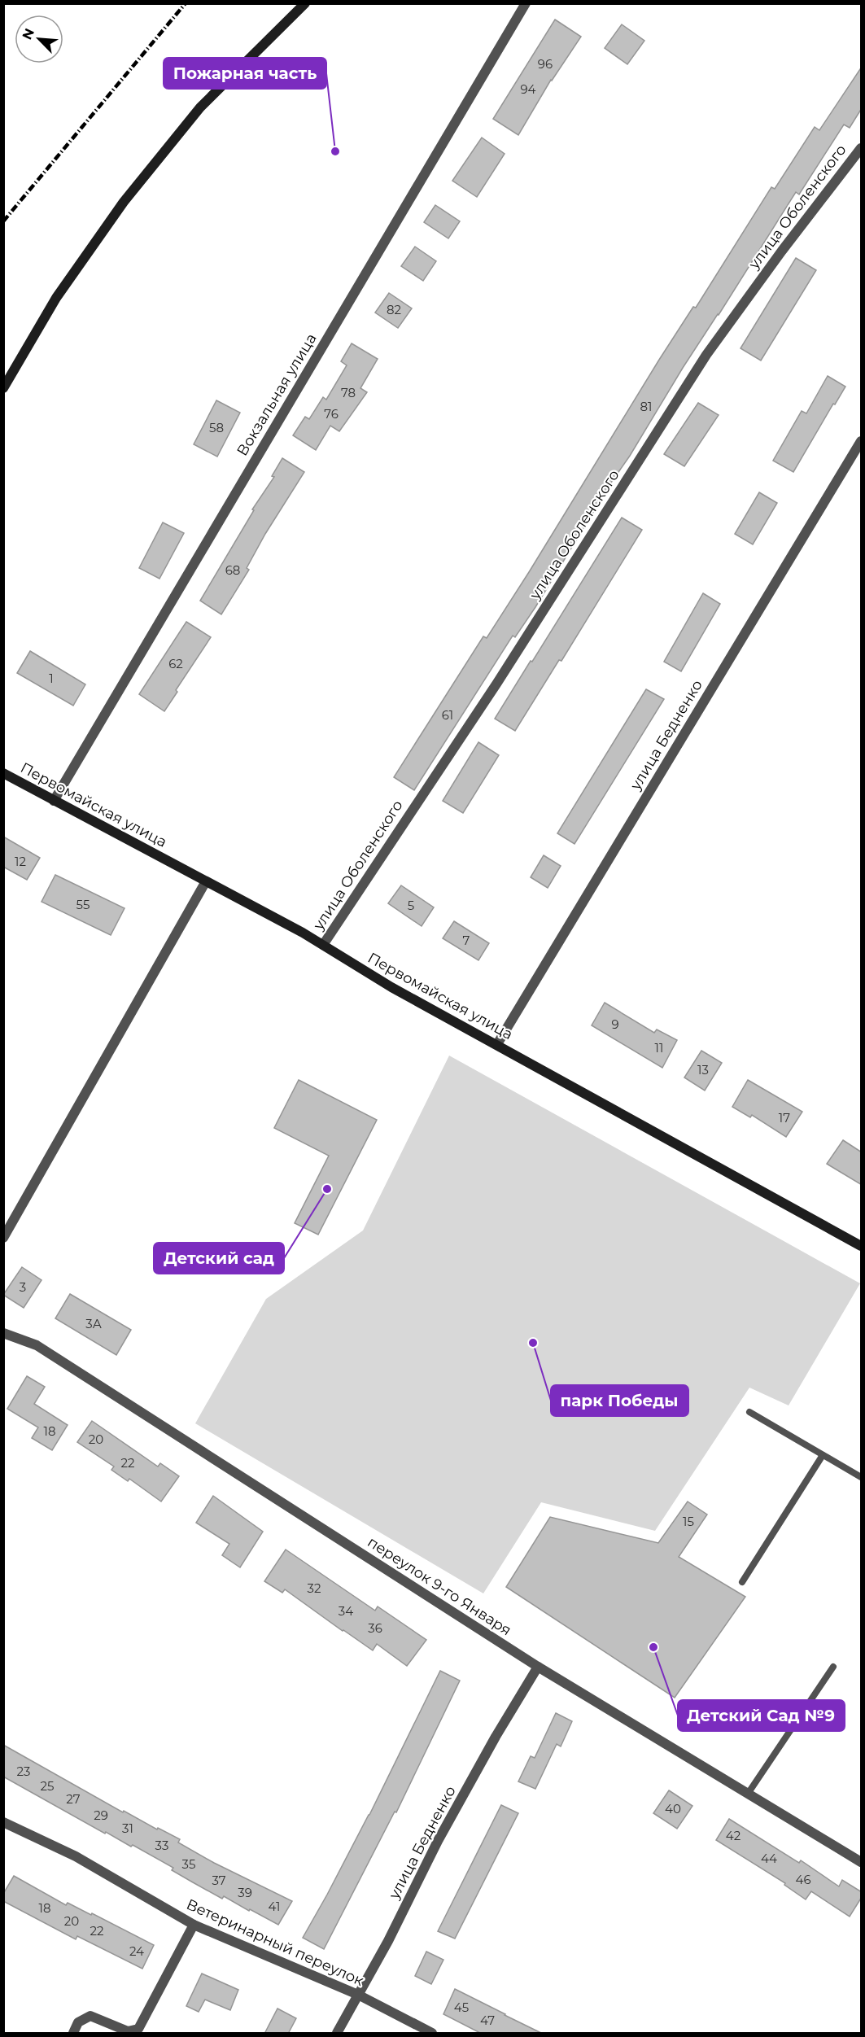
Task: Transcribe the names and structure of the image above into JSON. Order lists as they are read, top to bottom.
{
  "streets": {
    "main road": ["Первомайская улица"],
    "street": [
      "улица Оболенского",
      "Вокзальная улица",
      "улица Бедненко",
      "переулок 9-го Января",
      "Ветеринарный переулок"
    ]
  },
  "crossings": [
    ["улица Оболенского", "Первомайская улица"],
    ["Вокзальная улица", "Первомайская улица"],
    ["улица Бедненко", "Первомайская улица"],
    ["улица Бедненко", "переулок 9-го Января"],
    ["улица Бедненко", "Ветеринарный переулок"]
  ],
  "places": [
    "Пожарная часть",
    "Детский сад",
    "парк Победы",
    "Детский Сад №9"
  ],
  "house_numbers": [
    "96",
    "94",
    "82",
    "78",
    "81",
    "76",
    "58",
    "68",
    "62",
    "1",
    "61",
    "12",
    "55",
    "5",
    "7",
    "9",
    "11",
    "13",
    "17",
    "3",
    "3А",
    "18",
    "20",
    "22",
    "15",
    "32",
    "34",
    "36",
    "23",
    "25",
    "27",
    "40",
    "29",
    "31",
    "42",
    "33",
    "44",
    "35",
    "46",
    "37",
    "39",
    "41",
    "18",
    "20",
    "22",
    "24",
    "45",
    "47"
  ],
  "north": "top left"
}
